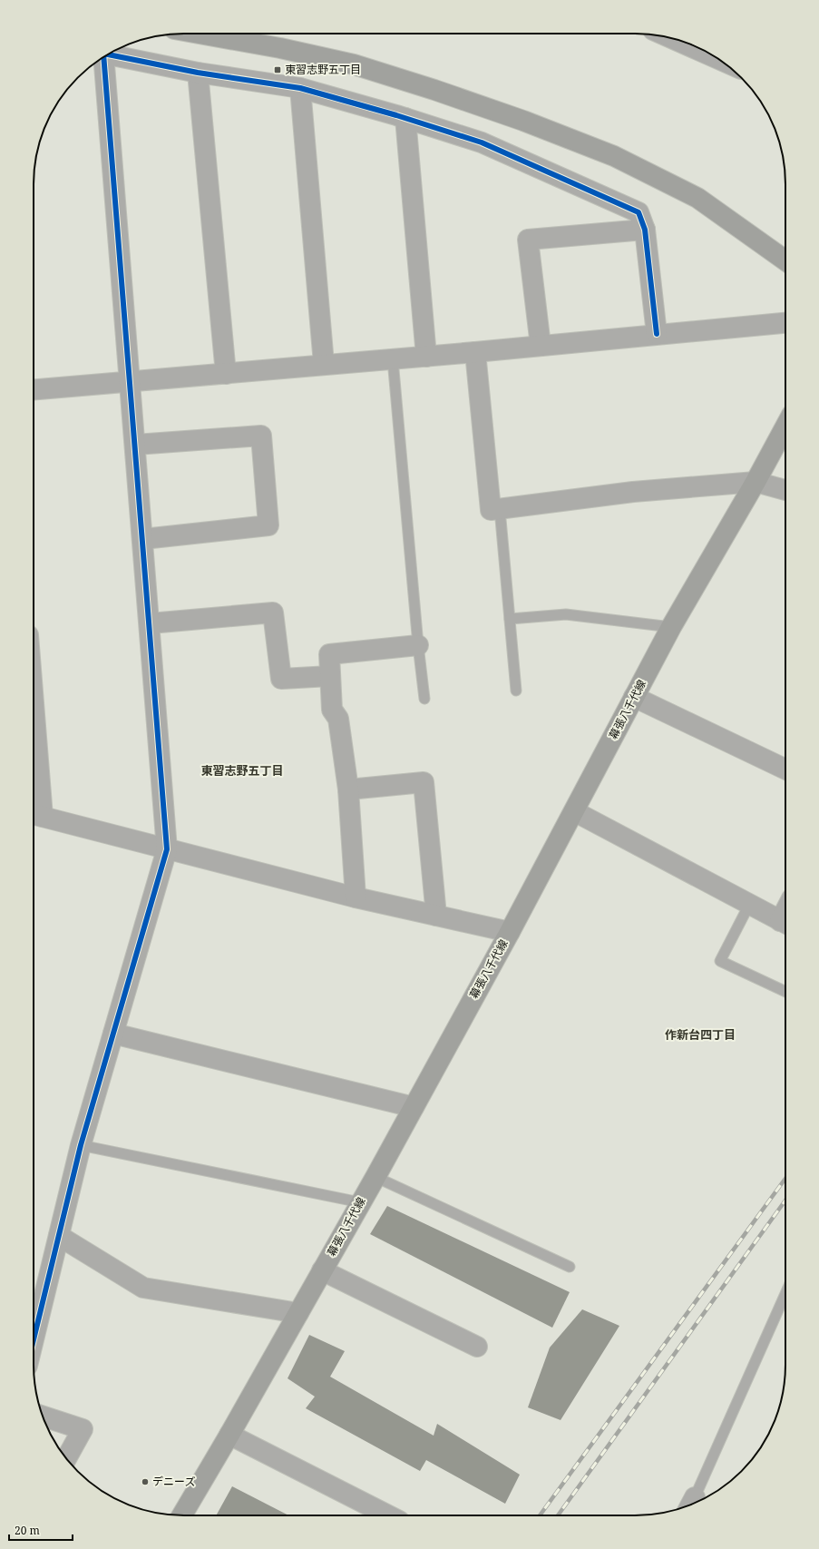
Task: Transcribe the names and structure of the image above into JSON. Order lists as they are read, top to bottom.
{
  "streets": {
    "main road": ["幕張八千代線"]
  },
  "districts": ["東習志野五丁目", "作新台四丁目"],
  "places": {
    "transit": ["東習志野五丁目"],
    "other": ["デニーズ"]
  },
  "scale_bar": "20 m"
}
